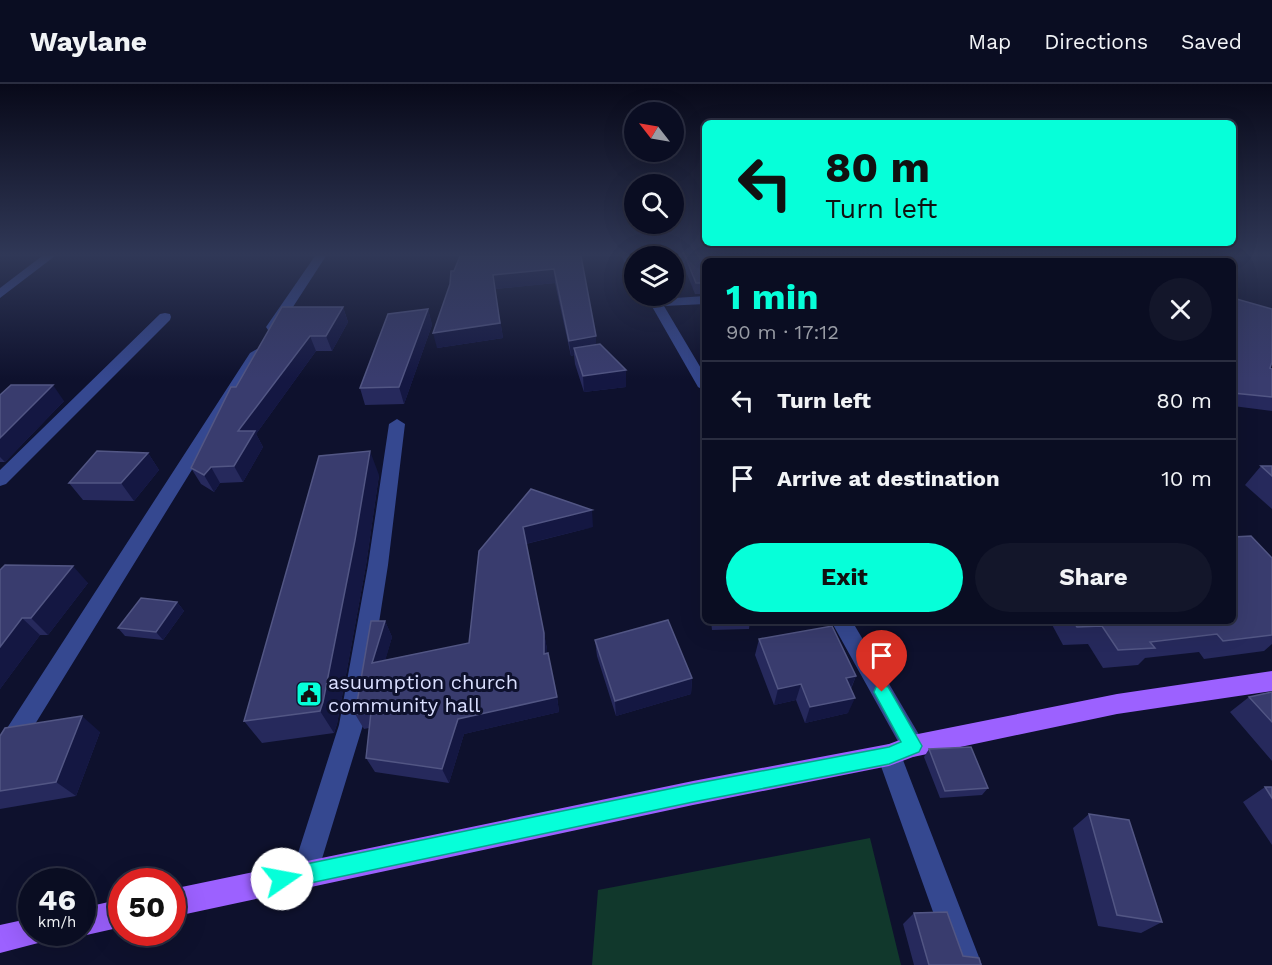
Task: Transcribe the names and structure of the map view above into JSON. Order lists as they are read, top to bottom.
{
  "places": {
    "public building": ["asuumption church community hall"]
  },
  "north": "top left",
  "page": {
    "header": "Waylane",
    "nav": ["Map", "Directions", "Saved"],
    "turn": ["80 m", "Turn left"],
    "heading": ["1 min", "90 m · 17:12"],
    "list": [
      {
        "name": "Turn left",
        "value": "80 m"
      },
      {
        "name": "Arrive at destination",
        "value": "10 m"
      }
    ],
    "buttons": ["Exit", "Share"],
    "speed": "46 km/h",
    "limit": "50"
  }
}
